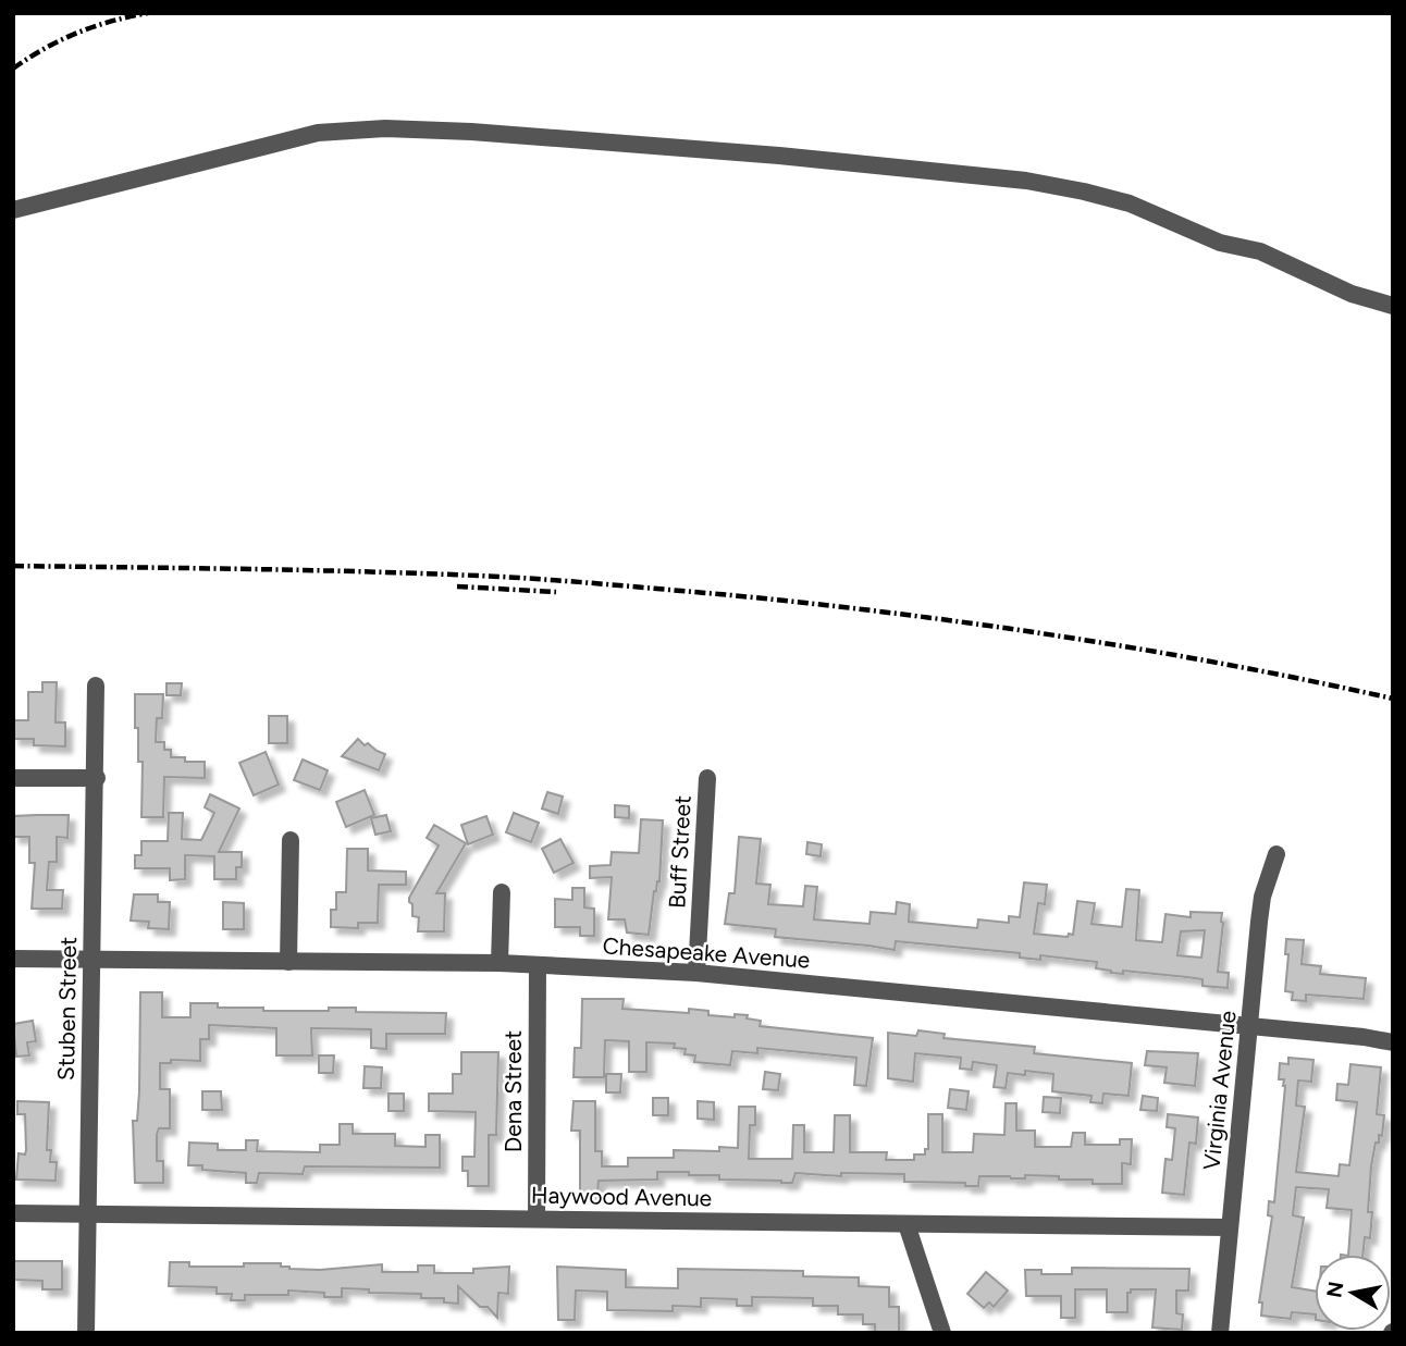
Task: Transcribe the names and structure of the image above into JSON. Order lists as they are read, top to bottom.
{
  "streets": {
    "street": [
      "Buff Street",
      "Chesapeake Avenue",
      "Stuben Street",
      "Virginia Avenue",
      "Dena Street",
      "Haywood Avenue"
    ]
  },
  "crossings": [
    ["Buff Street", "Chesapeake Avenue"],
    ["Chesapeake Avenue", "Stuben Street"],
    ["Chesapeake Avenue", "Virginia Avenue"],
    ["Chesapeake Avenue", "Dena Street"],
    ["Stuben Street", "Haywood Avenue"],
    ["Virginia Avenue", "Haywood Avenue"],
    ["Dena Street", "Haywood Avenue"]
  ],
  "north": "left"
}
